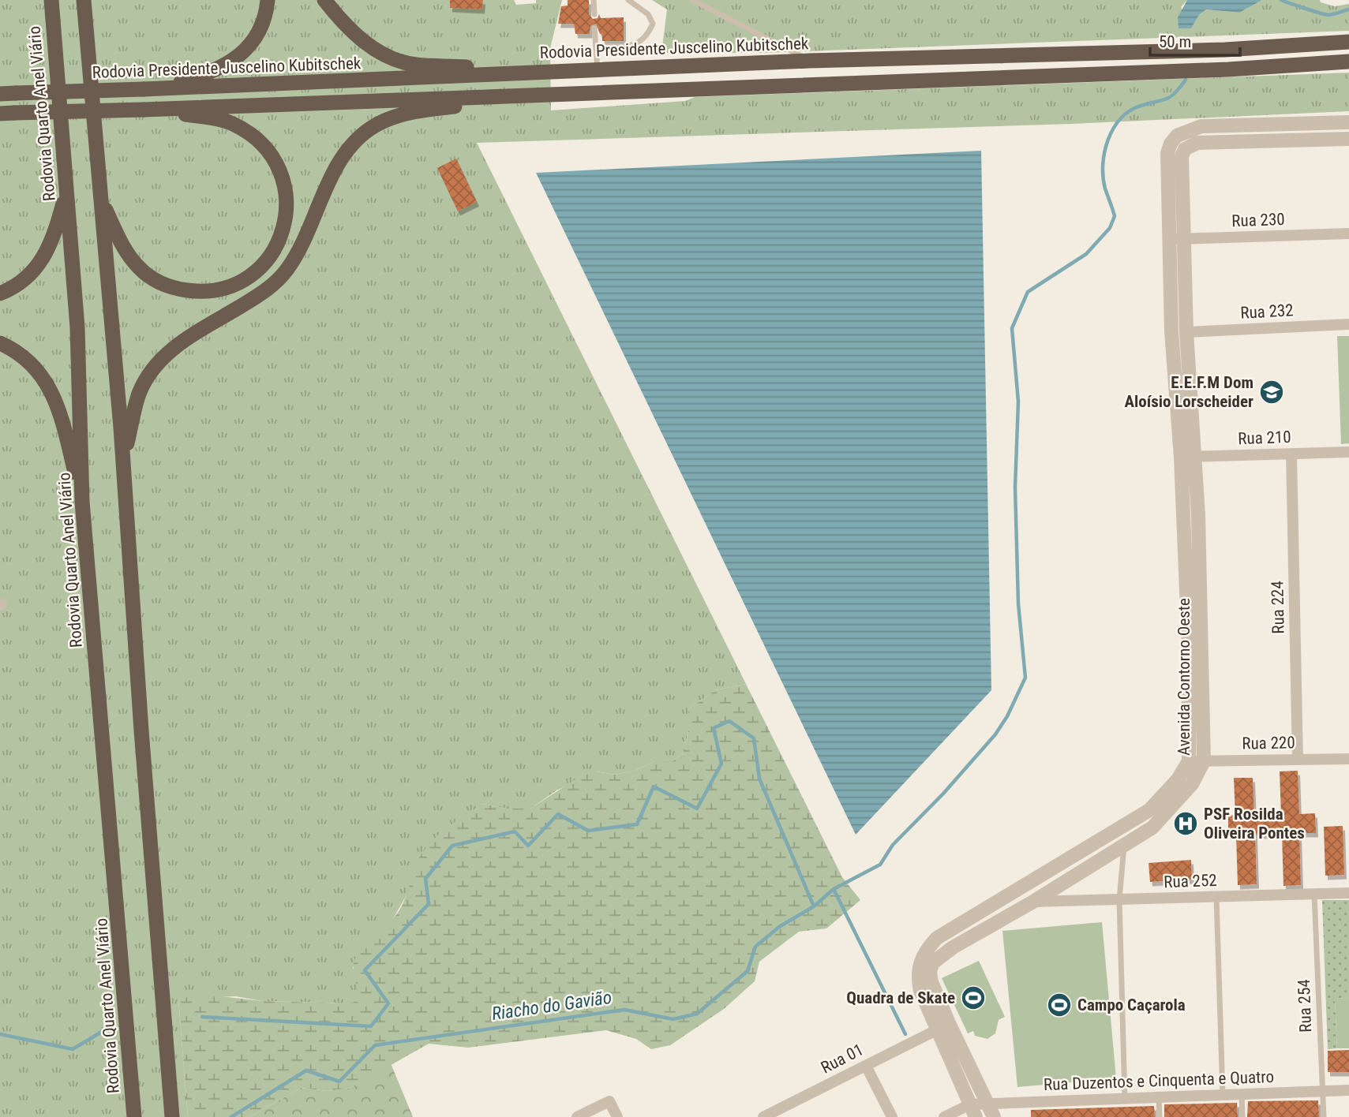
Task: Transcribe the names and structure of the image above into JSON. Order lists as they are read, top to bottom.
{
  "streets": {
    "highway": ["Rodovia Presidente Juscelino Kubitschek", "Rodovia Quarto Anel Viário"],
    "street": [
      "Rua 230",
      "Rua 232",
      "Rua 210",
      "Rua 224",
      "Avenida Contorno Oeste",
      "Rua 220",
      "Rua 252",
      "Rua 01",
      "Rua Duzentos e Cinquenta e Quatro"
    ],
    "lane": ["Rua 254"]
  },
  "crossings": [
    ["Rua 230", "Avenida Contorno Oeste"],
    ["Rua 232", "Avenida Contorno Oeste"],
    ["Rua 210", "Rua 224"],
    ["Rua 210", "Avenida Contorno Oeste"],
    ["Rua 224", "Rua 220"],
    ["Avenida Contorno Oeste", "Rua 220"],
    ["Avenida Contorno Oeste", "Rua 252"],
    ["Rua 252", "Rua 254"],
    ["Rua 254", "Rua Duzentos e Cinquenta e Quatro"]
  ],
  "water": ["Riacho do Gavião"],
  "places": {
    "school or university": ["E.E.F.M Dom Aloísio Lorscheider"],
    "hospital": ["PSF Rosilda Oliveira Pontes"],
    "sports": ["Quadra de Skate", "Campo Caçarola"]
  },
  "scale_bar": "50 m"
}
